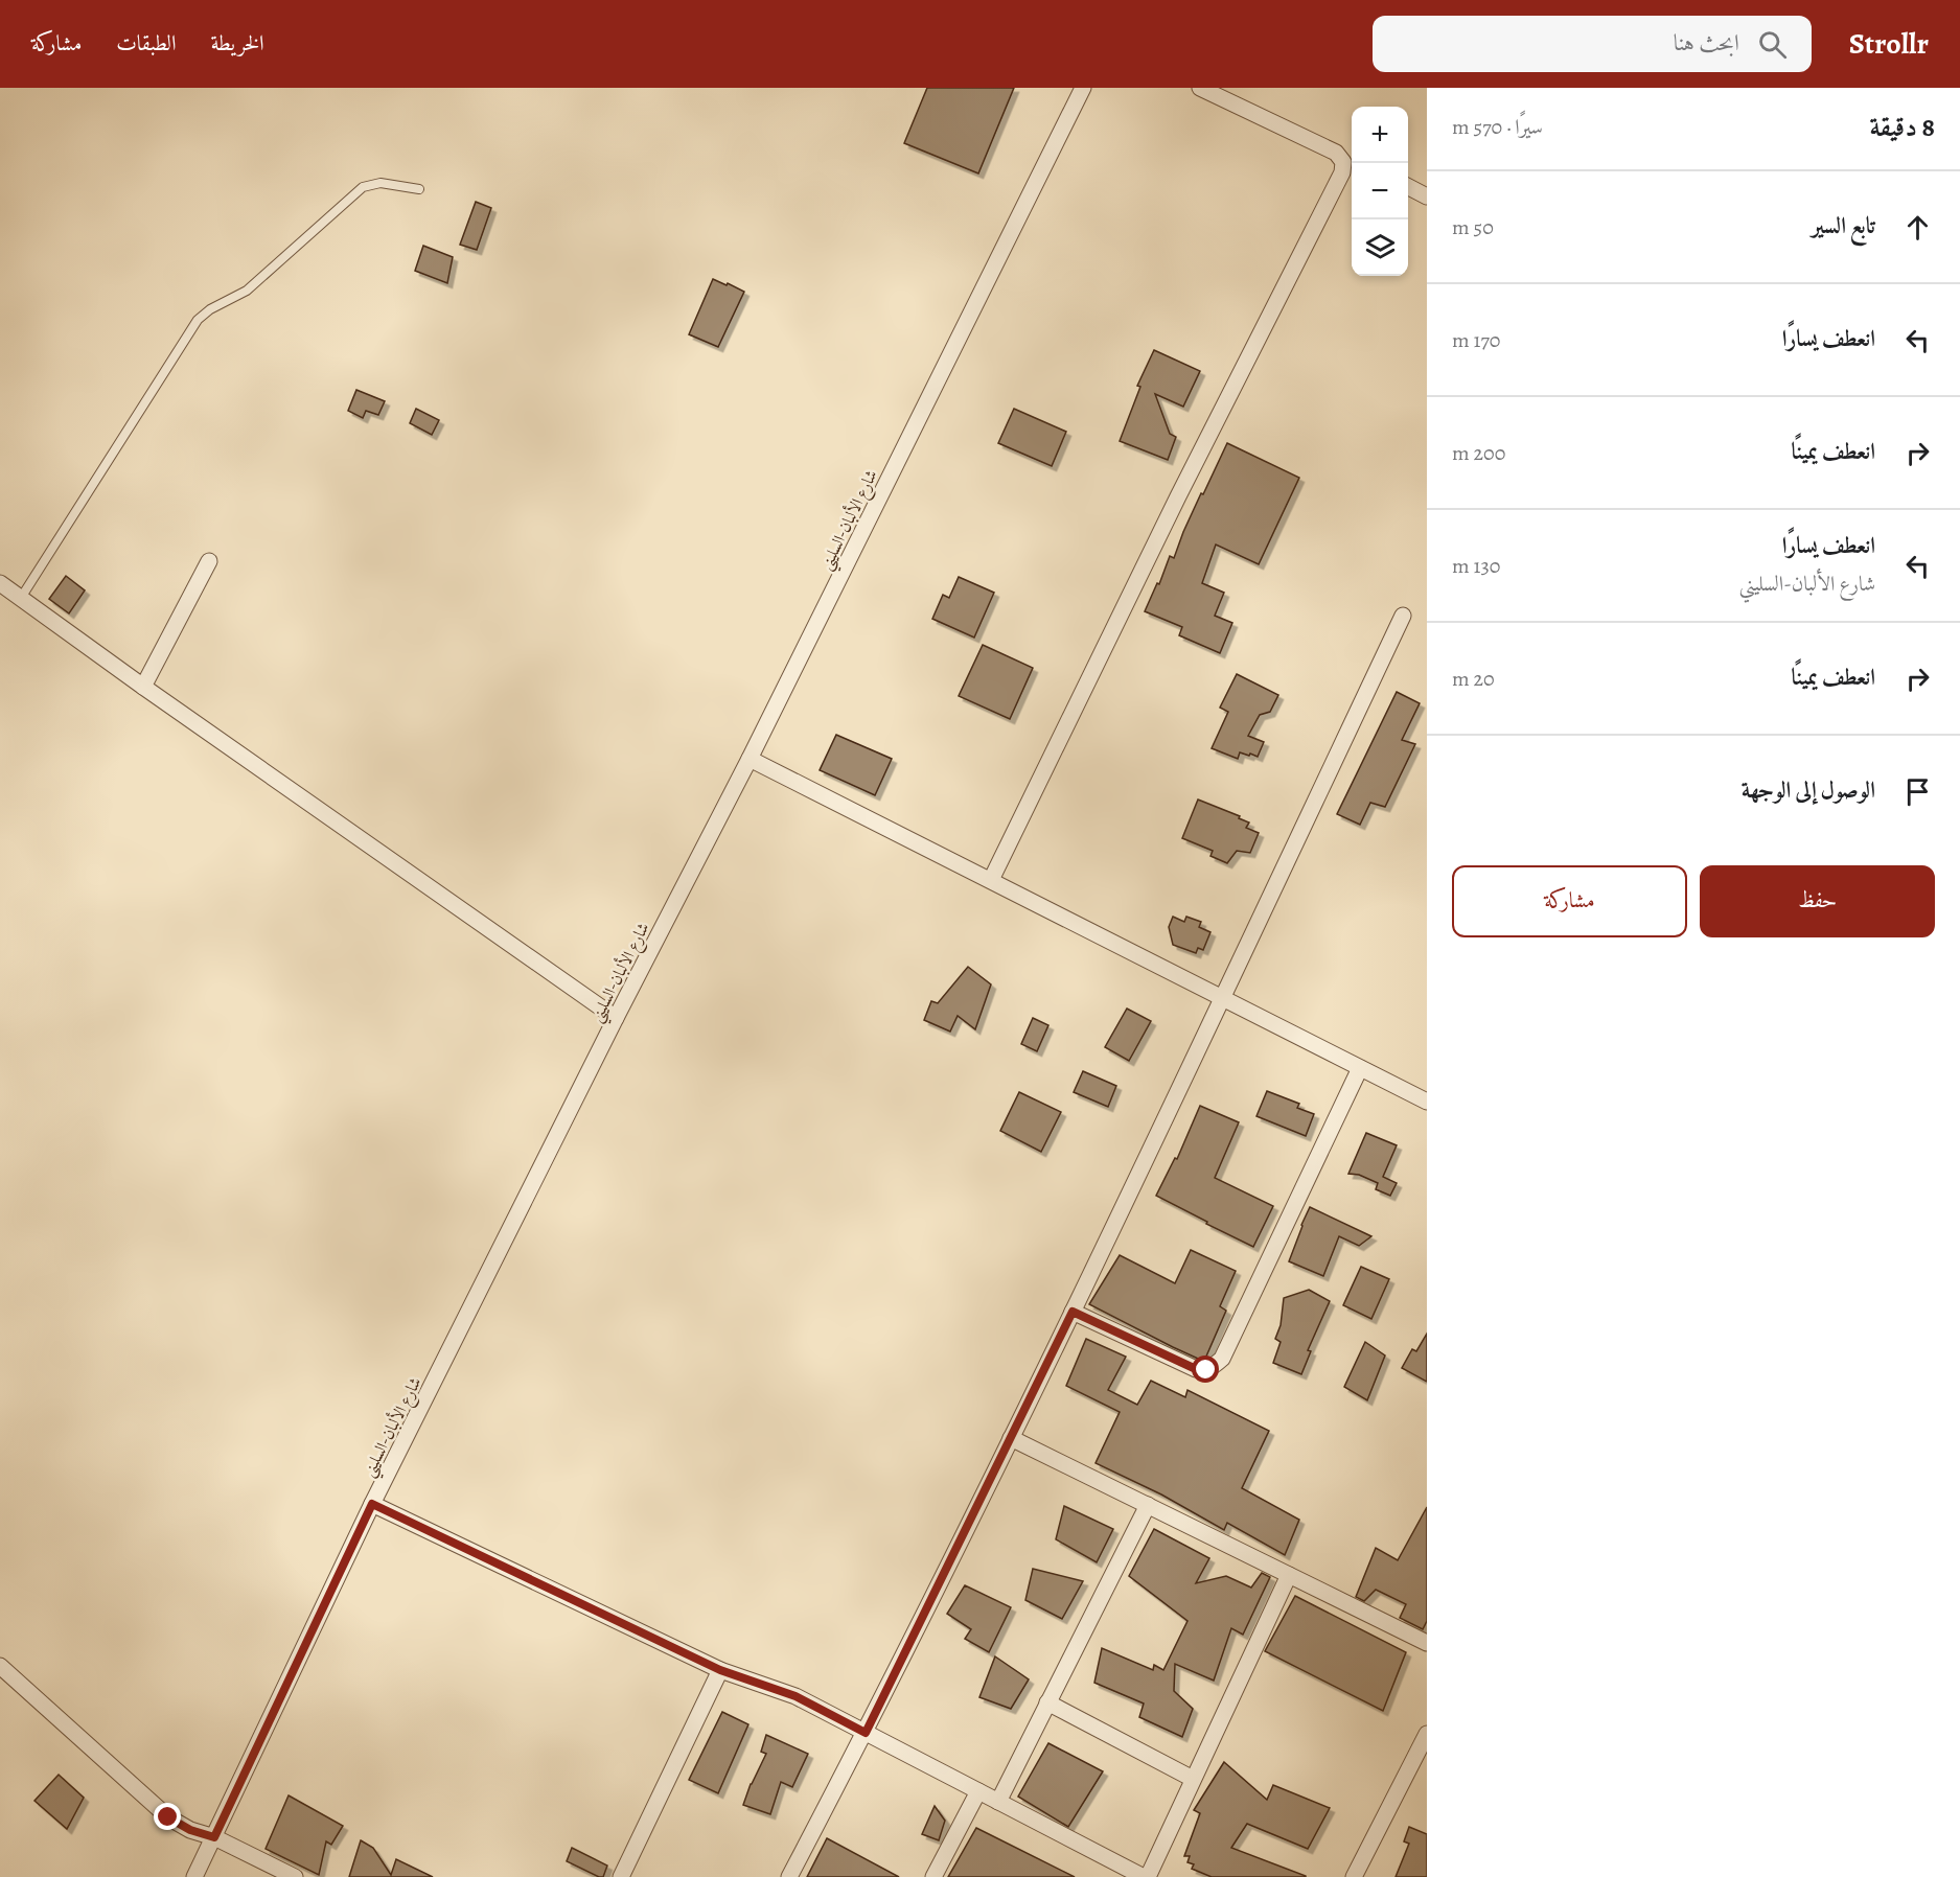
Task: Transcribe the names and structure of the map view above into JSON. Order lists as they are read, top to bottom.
{
  "streets": {
    "street": ["شارع الألبان-السليني"]
  },
  "page": {
    "header": "Strollr",
    "search": "ابحث هنا",
    "nav": ["الخريطة", "الطبقات", "مشاركة"],
    "heading": ["8 دقيقة", "سيرًا · 570 m"],
    "map_buttons": ["+", "−"],
    "list": [
      ["تابع السير", "50 m"],
      ["انعطف يسارًا", "170 m"],
      ["انعطف يمينًا", "200 m"],
      ["انعطف يسارًا", "شارع الألبان-السليني", "130 m"],
      ["انعطف يمينًا", "20 m"],
      "الوصول إلى الوجهة"
    ],
    "buttons": ["حفظ", "مشاركة"]
  }
}
